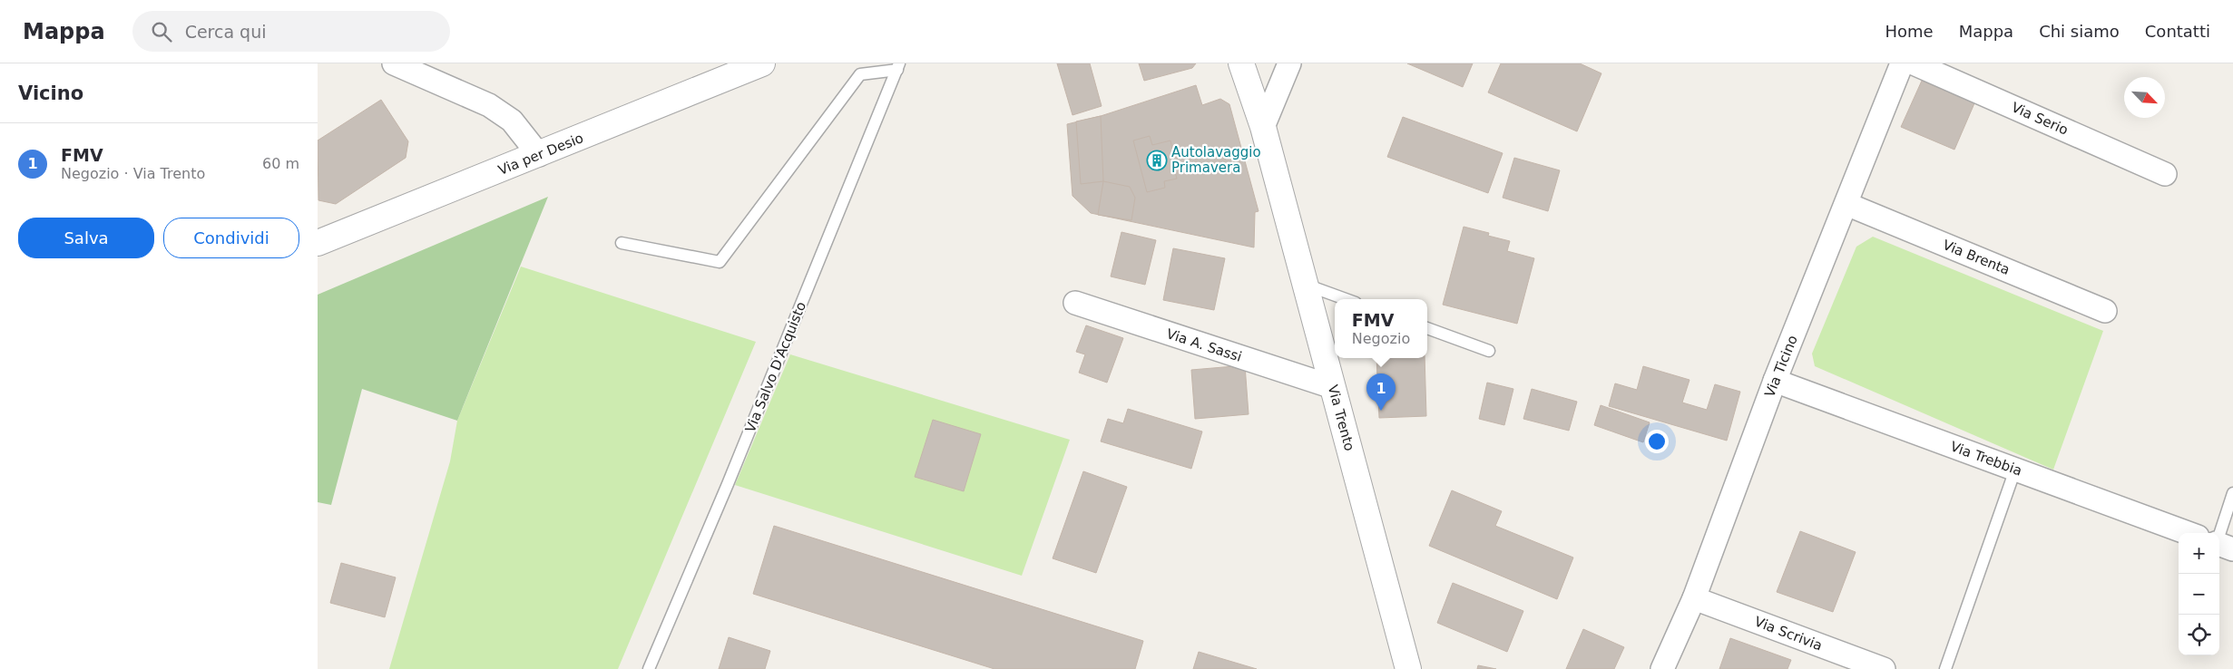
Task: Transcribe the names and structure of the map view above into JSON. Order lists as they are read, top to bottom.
{
  "streets": {
    "street": [
      "Via Serio",
      "Via per Desio",
      "Via Brenta",
      "Via A. Sassi",
      "Via Ticino",
      "Via Trento",
      "Via Trebbia",
      "Via Scrivia"
    ],
    "lane": ["Via Salvo D'Acquisto"]
  },
  "crossings": [
    ["Via Brenta", "Via Ticino"],
    ["Via A. Sassi", "Via Trento"],
    ["Via Ticino", "Via Trebbia"],
    ["Via Ticino", "Via Scrivia"]
  ],
  "places": {
    "building": ["Autolavaggio Primavera"]
  },
  "north": "bottom right",
  "page": {
    "header": "Mappa",
    "search": "Cerca qui",
    "nav": [
      "Home",
      "Mappa",
      "Chi siamo",
      "Contatti"
    ],
    "heading": "Vicino",
    "list": [
      {
        "mark": "1",
        "name": "FMV",
        "note": "Negozio · Via Trento",
        "value": "60 m"
      }
    ],
    "buttons": ["Salva", "Condividi"],
    "popup": ["FMV", "Negozio"],
    "pins": "1",
    "map_buttons": ["+", "−"]
  }
}
